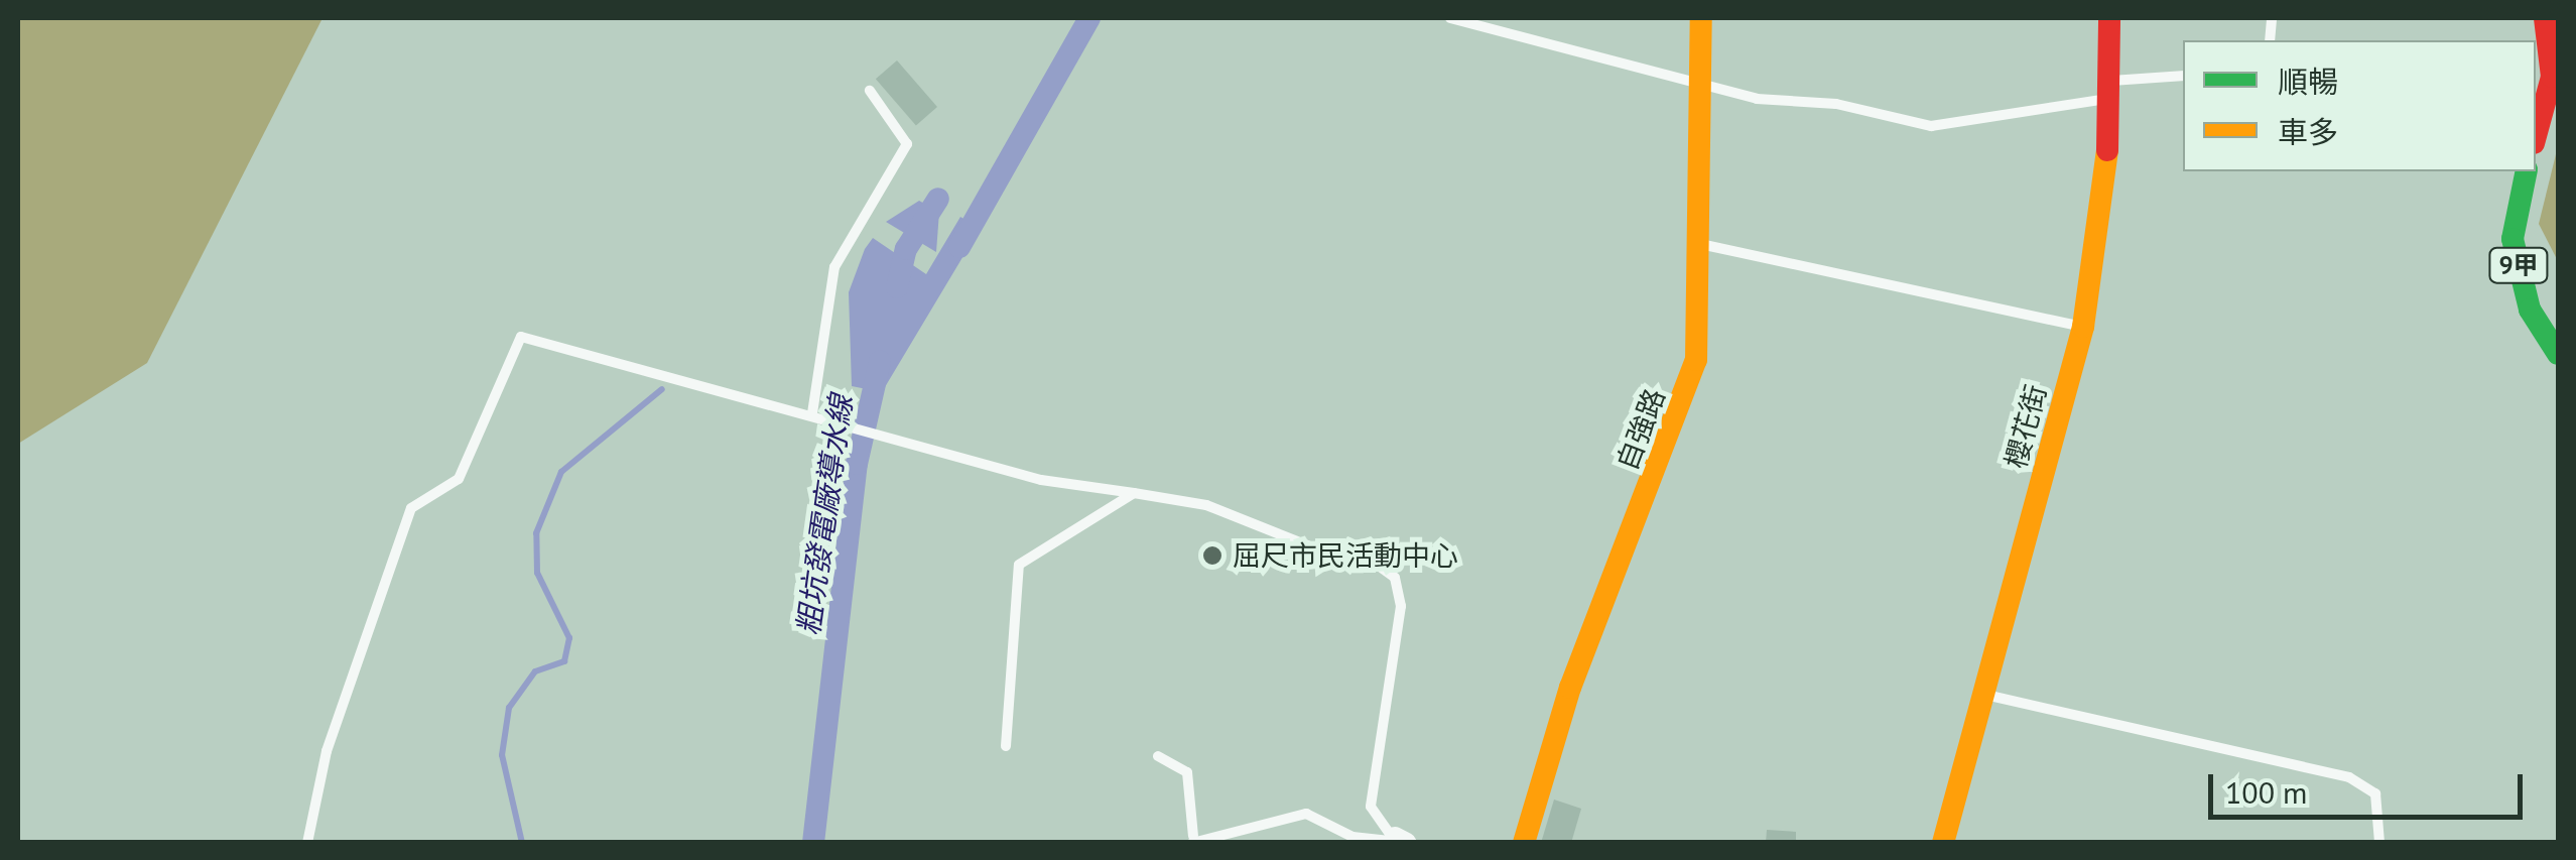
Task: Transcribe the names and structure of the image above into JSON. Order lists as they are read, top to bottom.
{
  "streets": {
    "street": ["9甲", "櫻花街", "自強路"]
  },
  "water": ["粗坑發電廠導水線"],
  "places": ["屈尺市民活動中心"],
  "legend": ["順暢", "車多"],
  "scale_bar": "100 m"
}
